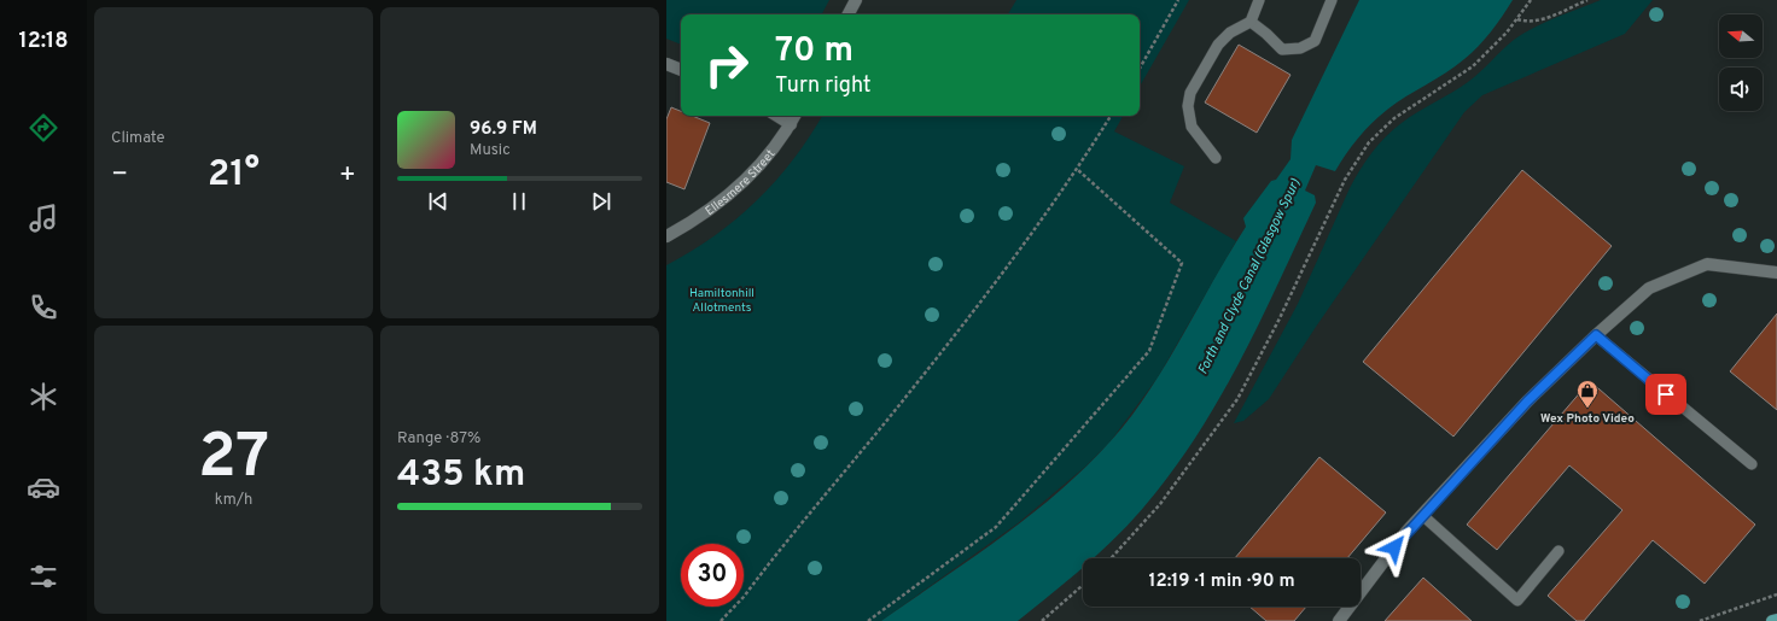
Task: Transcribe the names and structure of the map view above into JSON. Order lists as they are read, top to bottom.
{
  "streets": {
    "street": ["Ellesmere Street"]
  },
  "water": ["Forth and Clyde Canal (Glasgow Spur)"],
  "parks": ["Hamiltonhill Allotments"],
  "places": {
    "shop": ["Wex Photo Video"]
  },
  "north": "left",
  "page": {
    "tabs": "12:18",
    "tile": [
      "Climate",
      ["27", "km/h"],
      ["Range · 87%", "435 km"]
    ],
    "turn": ["70 m", "Turn right"],
    "song": ["96.9 FM", "Music"],
    "heat": ["−", "21°", "+"],
    "limit": "30",
    "trip": "12:19 · 1 min · 90 m"
  }
}
